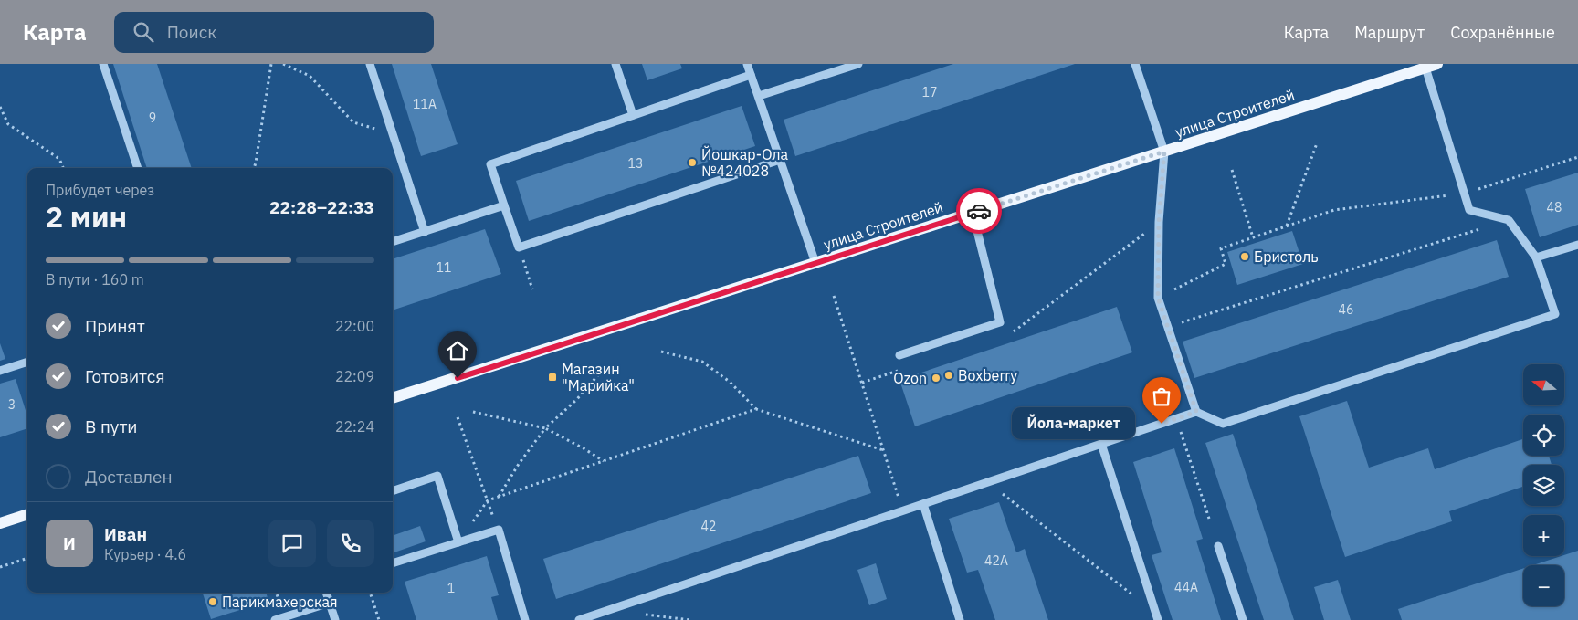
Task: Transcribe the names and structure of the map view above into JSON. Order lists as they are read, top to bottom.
{
  "streets": {
    "main road": ["улица Строителей"]
  },
  "places": {
    "other": [
      "Йошкар-Ола №424028",
      "Бристоль",
      "Boxberry",
      "Ozon",
      "Йола-маркет",
      "Парикмахерская"
    ],
    "transit": ["Магазин \"Марийка\""]
  },
  "house_numbers": [
    "17",
    "11А",
    "9",
    "13",
    "48",
    "11",
    "46",
    "3",
    "42",
    "42А",
    "44А",
    "1"
  ],
  "north": "left",
  "page": {
    "header": "Карта",
    "search": "Поиск",
    "nav": ["Карта", "Маршрут", "Сохранённые"],
    "heading": ["2 мин", "Прибудет через", "22:28–22:33"],
    "panel": ["Иван", "Курьер · 4.6"],
    "bar": "В пути · 160 m",
    "list": [
      ["Принят", "22:00"],
      ["Готовится", "22:09"],
      ["В пути", "22:24"],
      "Доставлен"
    ],
    "map_buttons": ["+", "−"],
    "bubble": "Йола-маркет",
    "round": "И"
  }
}
